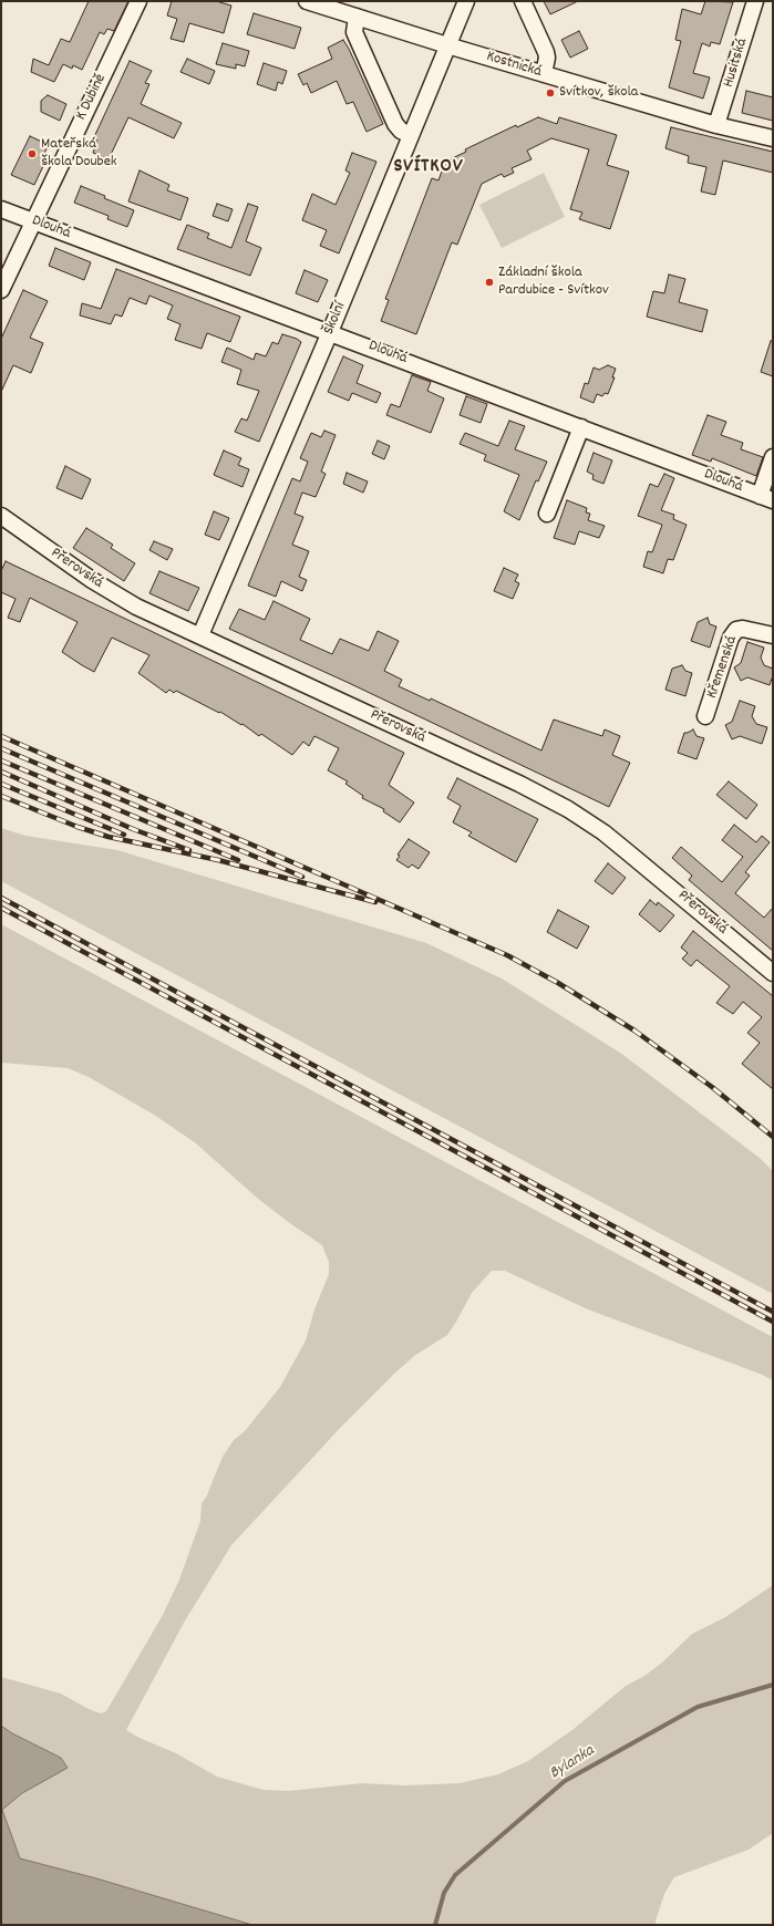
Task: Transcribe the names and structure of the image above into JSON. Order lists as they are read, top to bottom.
{
  "streets": {
    "street": [
      "Husitská",
      "Kostnická",
      "K Dubině",
      "Dlouhá",
      "Školní",
      "Přerovská",
      "Křemenská"
    ]
  },
  "crossings": [
    ["Husitská", "Kostnická"],
    ["Kostnická", "Školní"],
    ["K Dubině", "Dlouhá"],
    ["Dlouhá", "Školní"],
    ["Školní", "Přerovská"]
  ],
  "districts": ["SVÍTKOV"],
  "water": ["Bylanka"],
  "places": ["Svítkov, škola", "Mateřská škola Doubek", "Základní škola Pardubice - Svítkov"]
}
